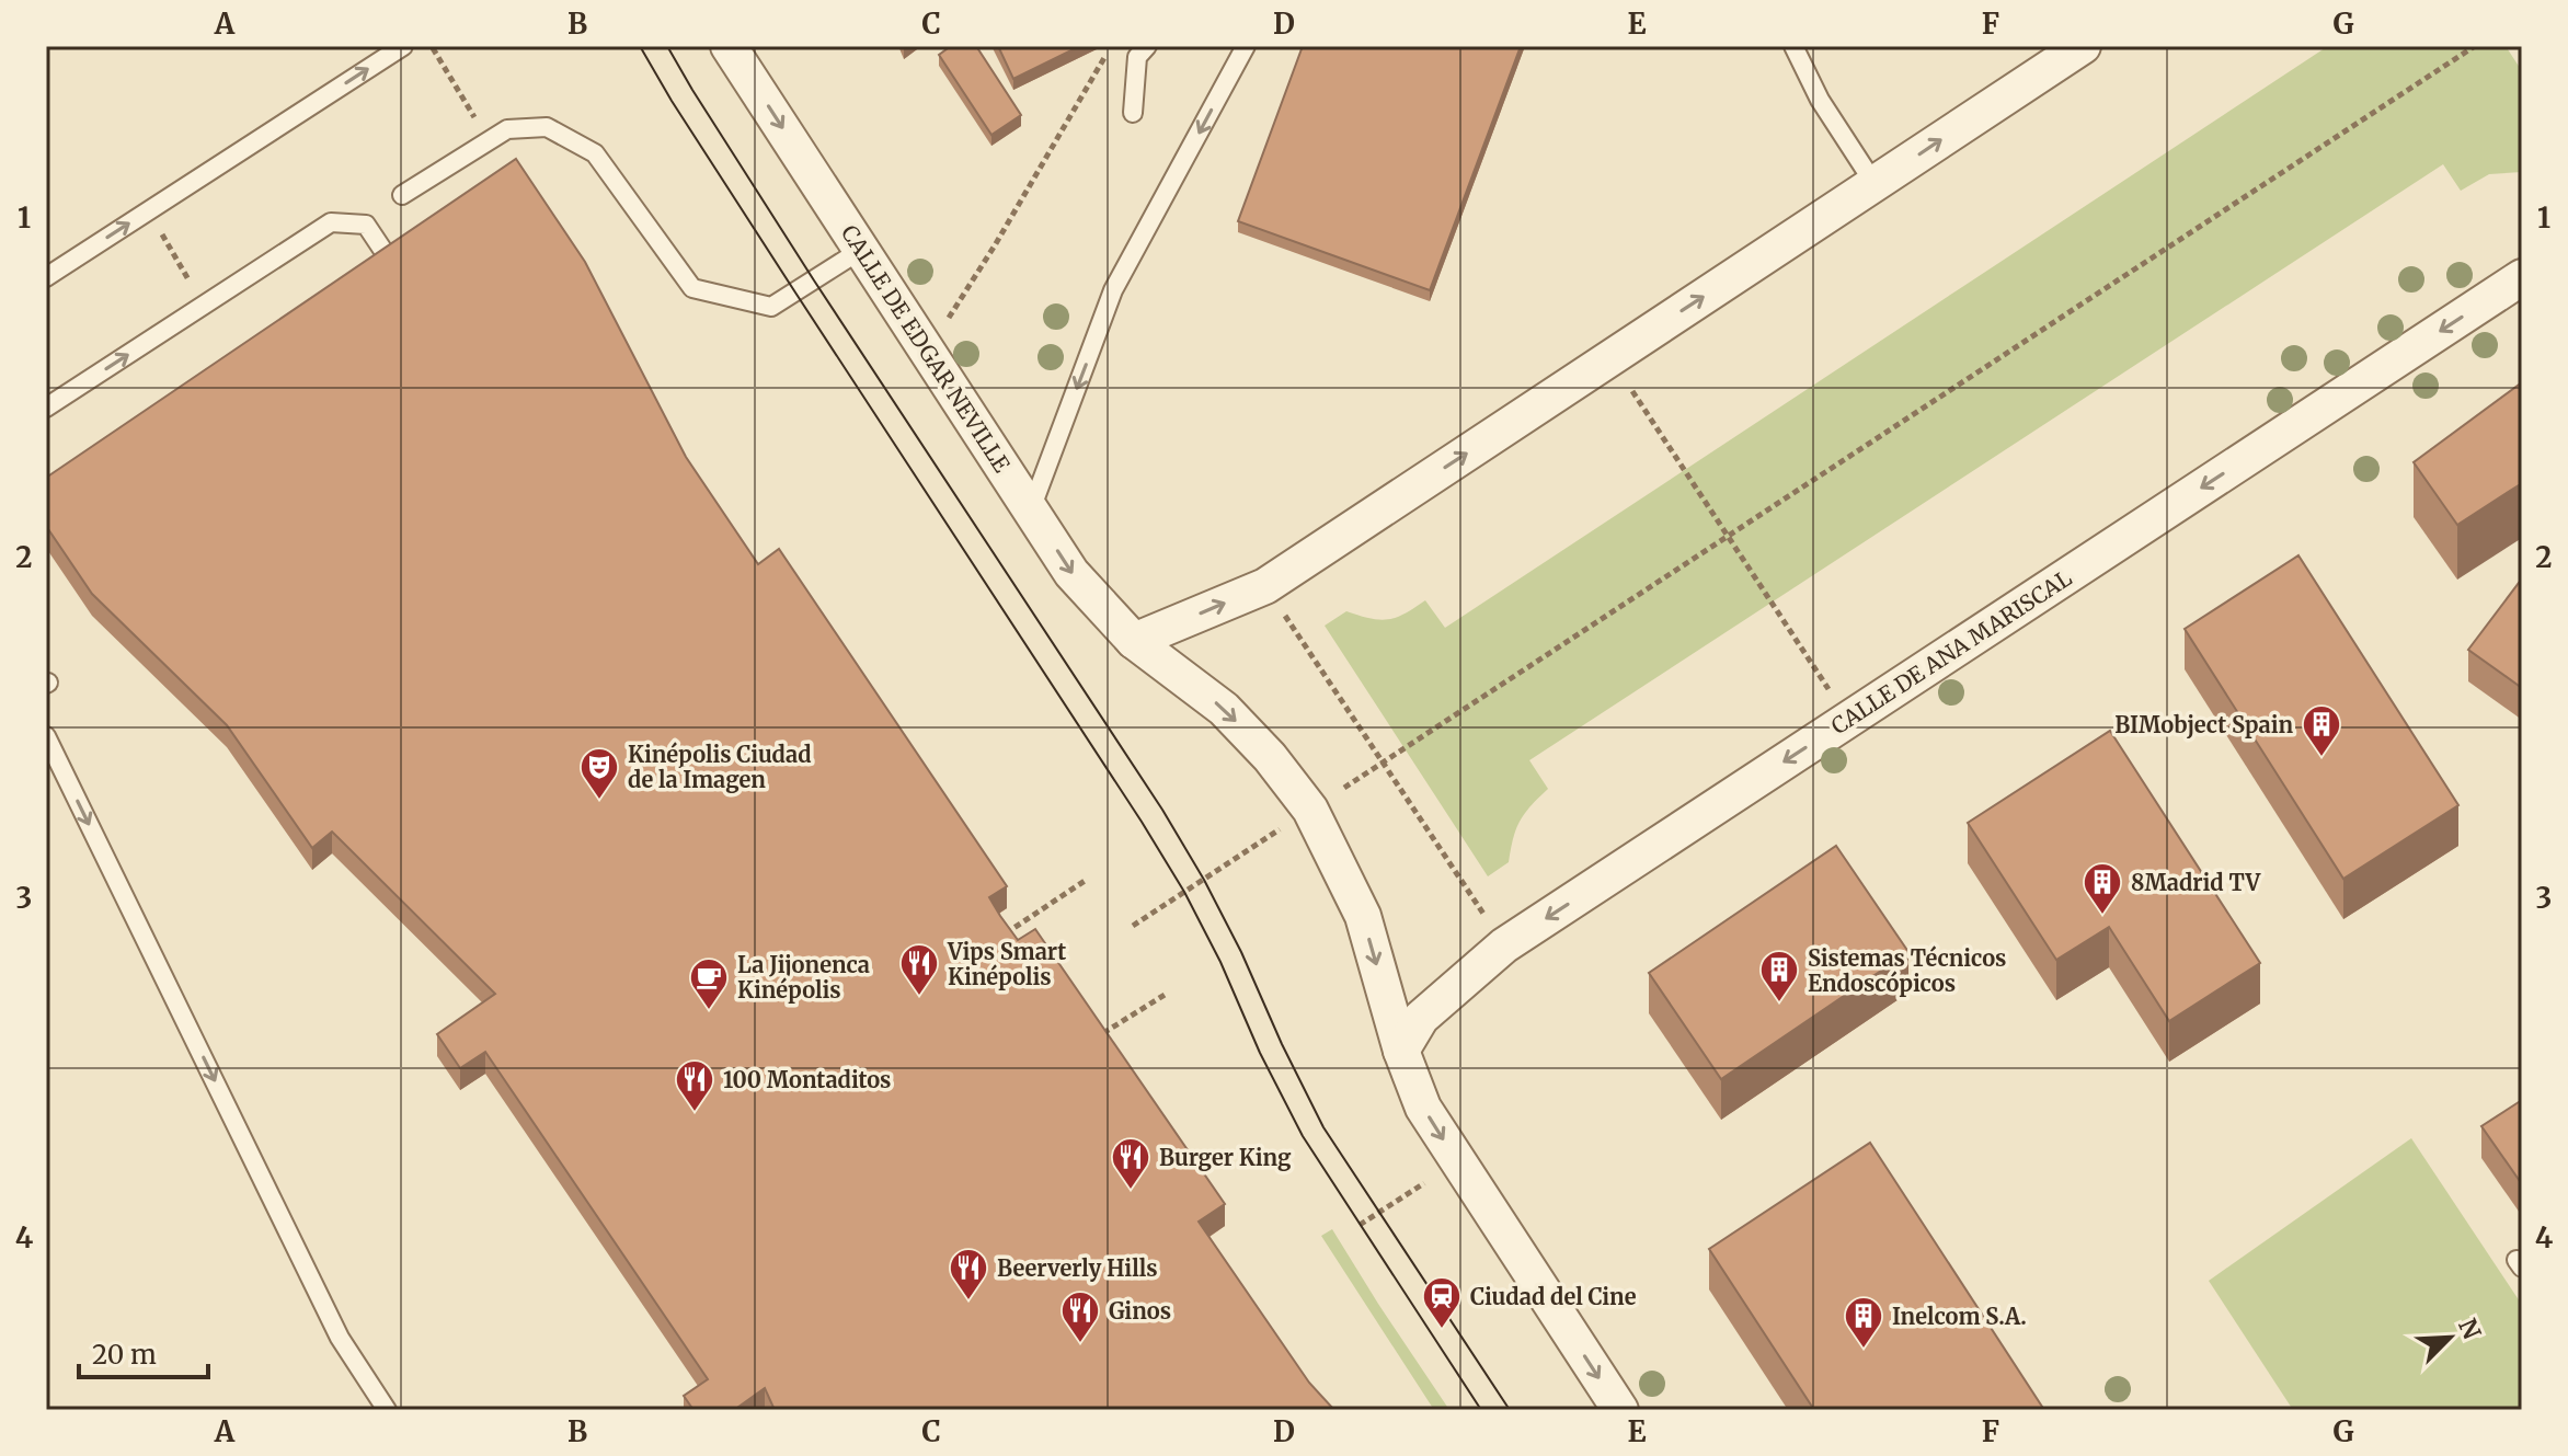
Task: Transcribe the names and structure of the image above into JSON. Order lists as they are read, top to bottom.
{
  "streets": {
    "street": ["CALLE DE EDGAR NEVILLE", "CALLE DE ANA MARISCAL"]
  },
  "crossings": [
    ["CALLE DE EDGAR NEVILLE", "CALLE DE ANA MARISCAL"]
  ],
  "one_way": ["CALLE DE EDGAR NEVILLE", "CALLE DE ANA MARISCAL"],
  "places": {
    "building": [
      "BIMobject Spain",
      "8Madrid TV",
      "Sistemas Técnicos Endoscópicos",
      "Inelcom S.A."
    ],
    "theatre": ["Kinépolis Ciudad de la Imagen"],
    "restaurant": [
      "Vips Smart Kinépolis",
      "100 Montaditos",
      "Burger King",
      "Beerverly Hills",
      "Ginos"
    ],
    "cafe": ["La Jijonenca Kinépolis"],
    "station": ["Ciudad del Cine"]
  },
  "scale_bar": "20 m",
  "north": "top right",
  "grid": {
    "columns": [
      "A",
      "B",
      "C",
      "D",
      "E",
      "F",
      "G"
    ],
    "rows": [
      "1",
      "2",
      "3",
      "4"
    ]
  }
}
